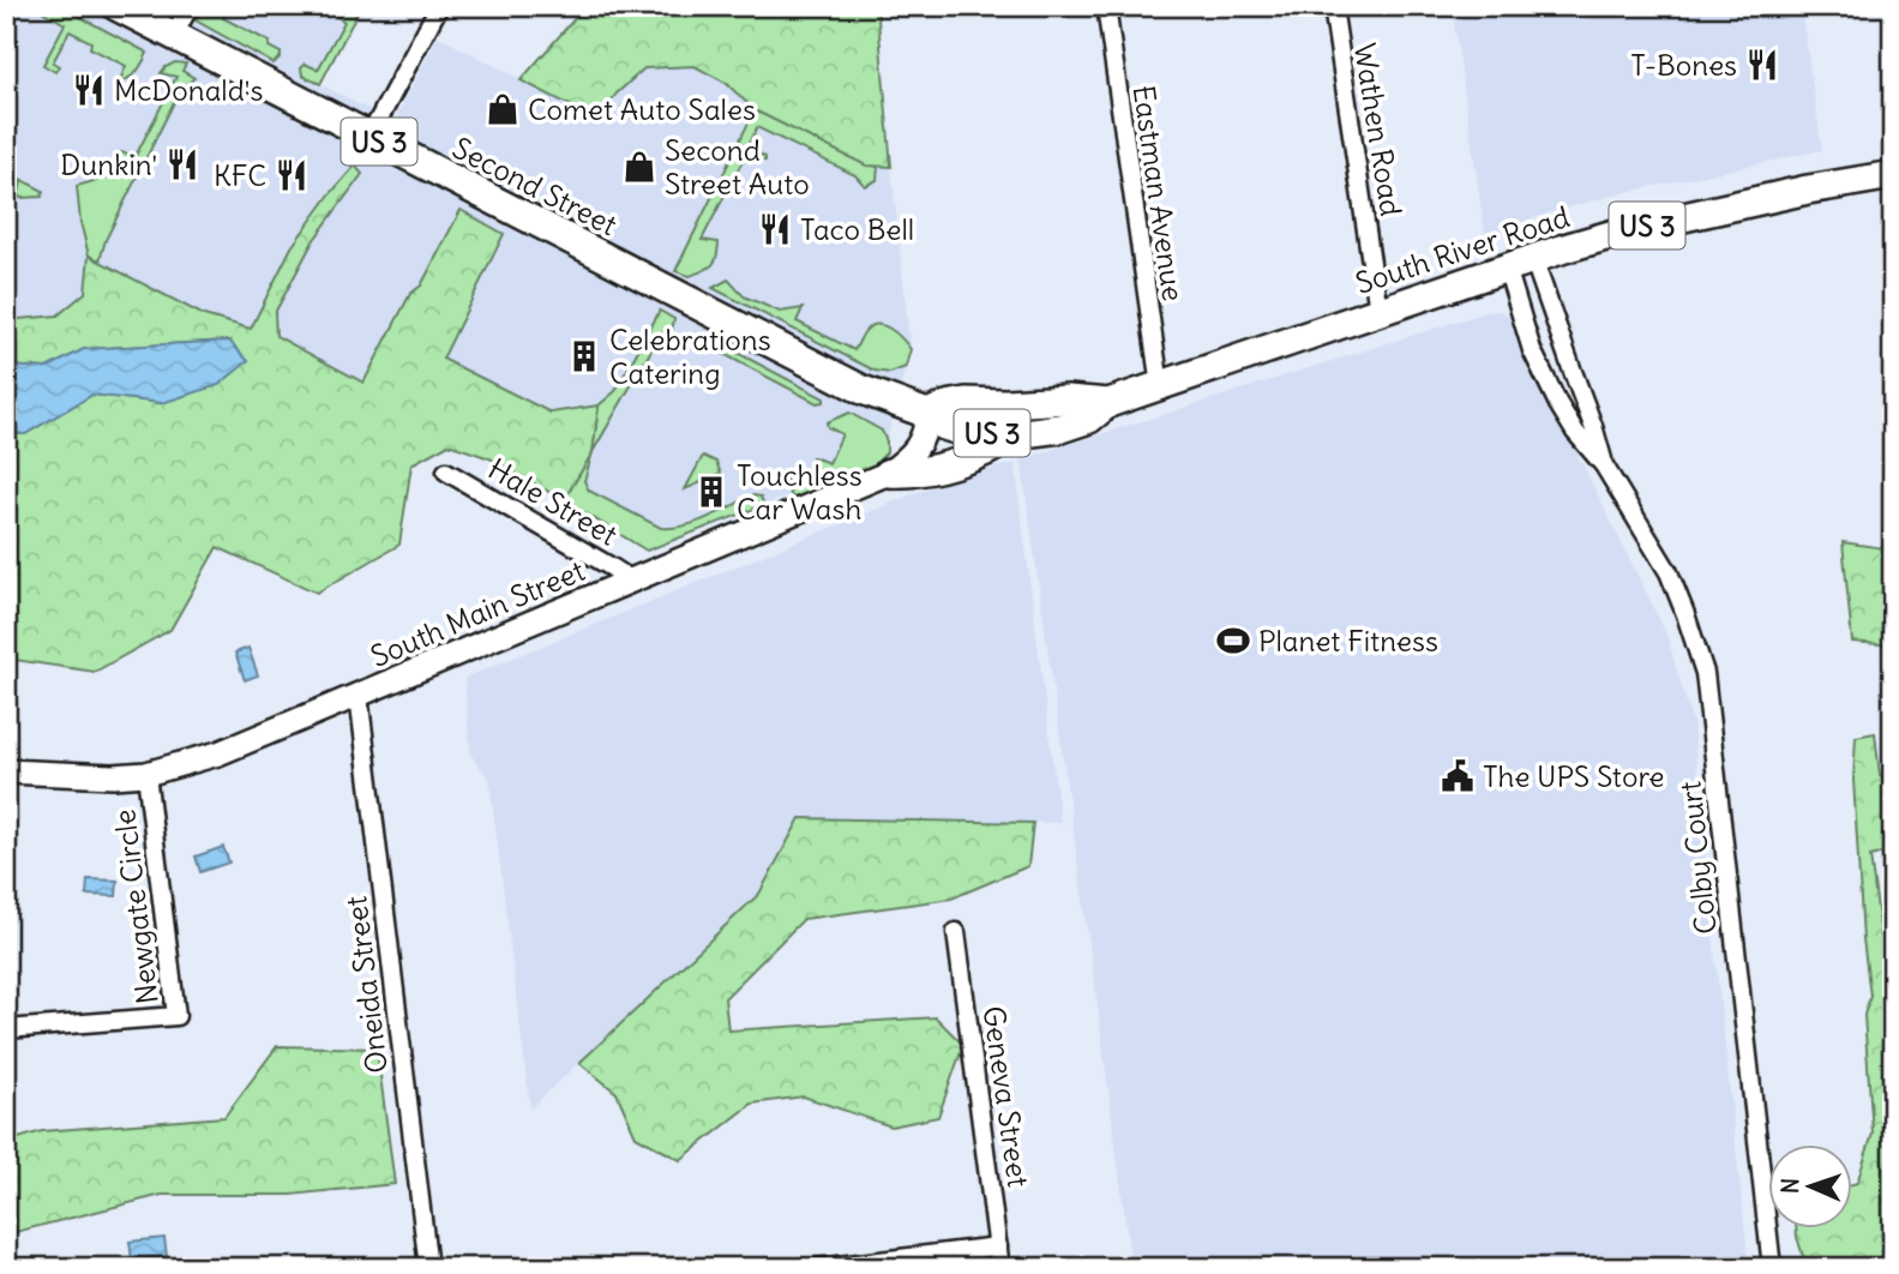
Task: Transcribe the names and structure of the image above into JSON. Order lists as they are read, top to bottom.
{
  "streets": {
    "main road": [
      "US 3",
      "Second Street",
      "South River Road",
      "South Main Street"
    ],
    "street": [
      "Wathen Road",
      "Eastman Avenue",
      "Hale Street",
      "Colby Court",
      "Newgate Circle",
      "Oneida Street",
      "Geneva Street"
    ]
  },
  "crossings": [
    ["Wathen Road", "South River Road"],
    ["Second Street", "South River Road"],
    ["Second Street", "South Main Street"],
    ["Eastman Avenue", "South River Road"],
    ["South River Road", "South Main Street"],
    ["South River Road", "Colby Court"],
    ["Hale Street", "South Main Street"],
    ["South Main Street", "Newgate Circle"],
    ["South Main Street", "Oneida Street"]
  ],
  "places": {
    "restaurant": [
      "T-Bones",
      "McDonald's",
      "Dunkin'",
      "KFC",
      "Taco Bell"
    ],
    "shop": ["Comet Auto Sales", "Second Street Auto"],
    "building": ["Celebrations Catering", "Touchless Car Wash"],
    "sports": ["Planet Fitness"],
    "public building": ["The UPS Store"]
  },
  "north": "left"
}
